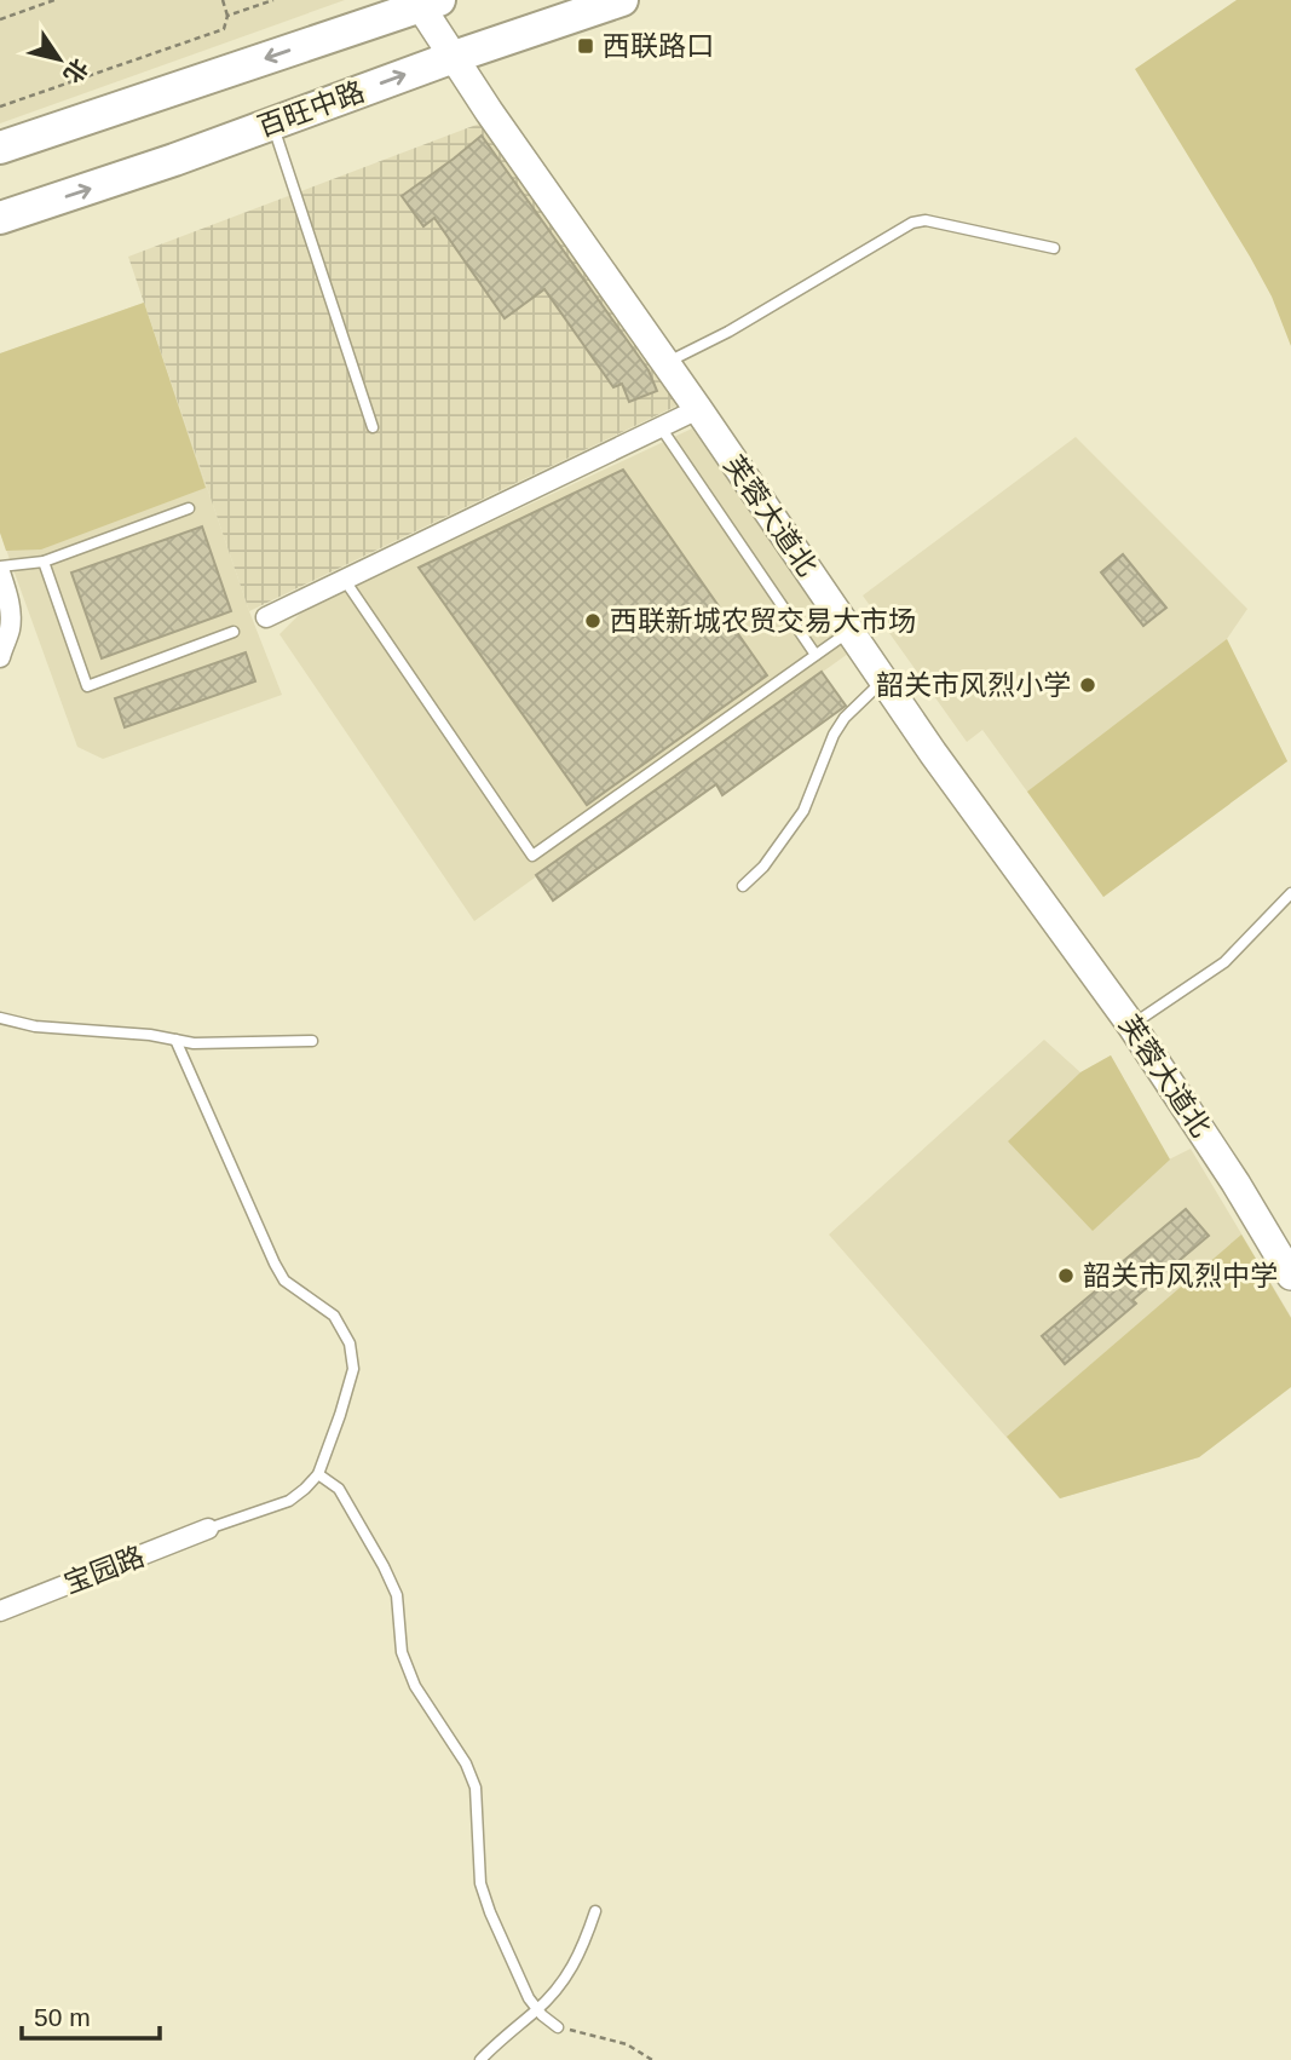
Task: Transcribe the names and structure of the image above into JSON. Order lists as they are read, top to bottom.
{
  "streets": {
    "main road": ["百旺中路", "芙蓉大道北"],
    "street": ["宝园路"]
  },
  "crossings": [
    ["百旺中路", "芙蓉大道北"]
  ],
  "places": {
    "transit": ["西联路口"],
    "other": ["西联新城农贸交易大市场", "韶关市风烈小学", "韶关市风烈中学"]
  },
  "scale_bar": "50 m",
  "north": "bottom right"
}
